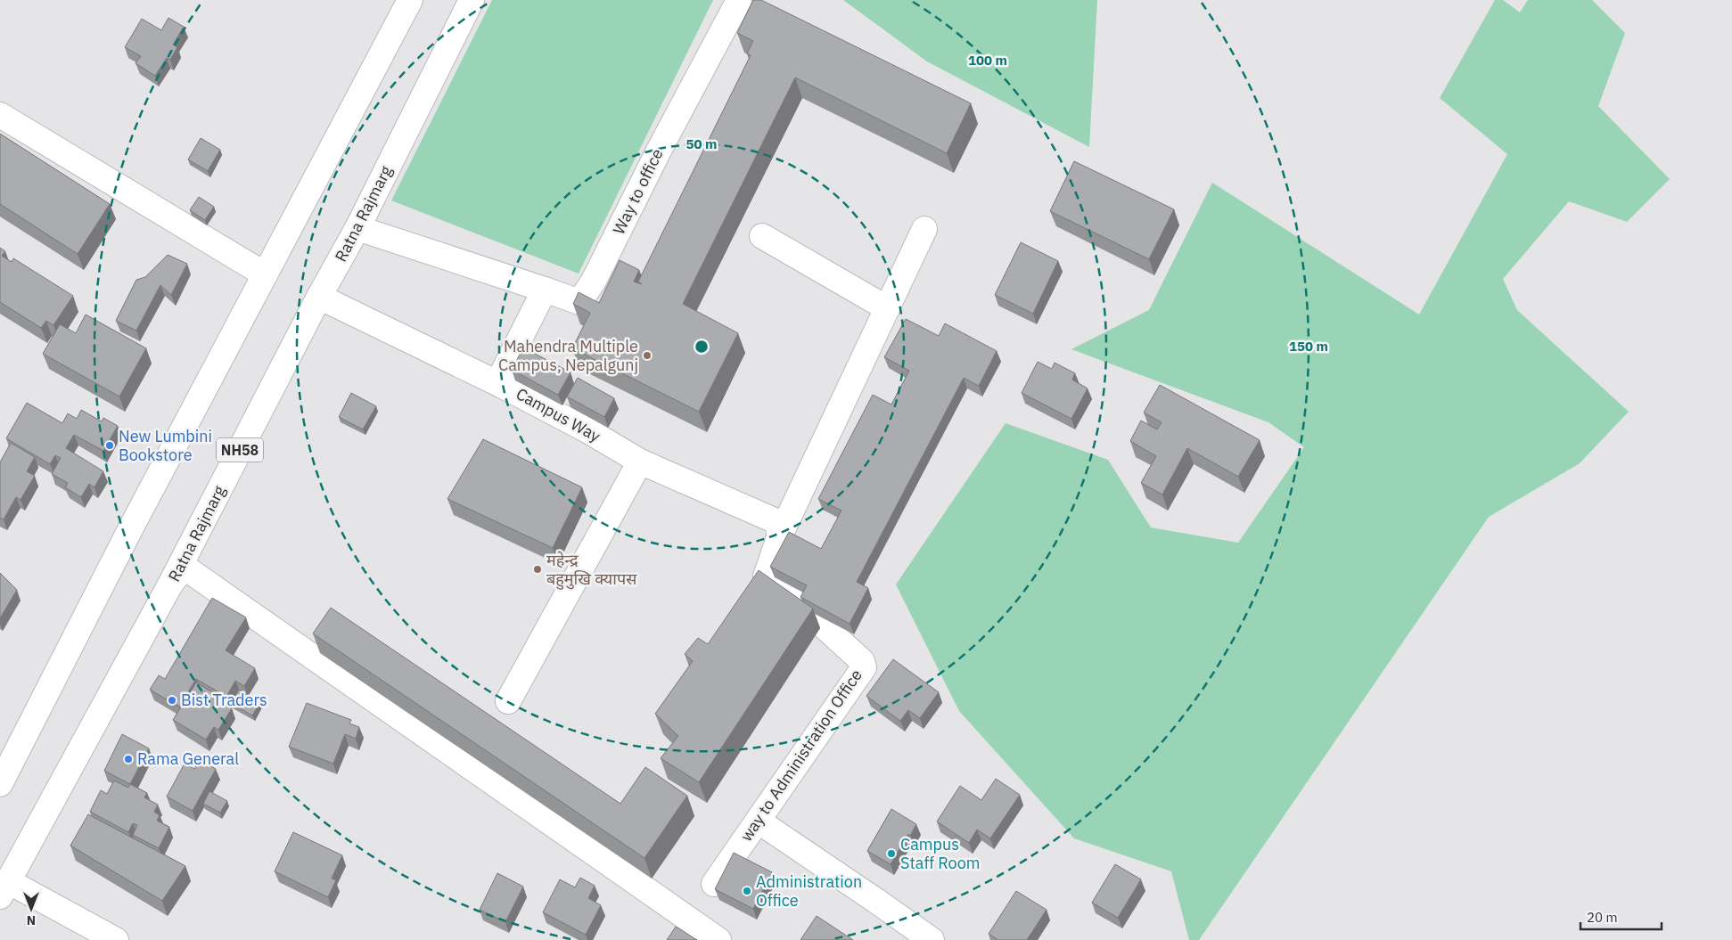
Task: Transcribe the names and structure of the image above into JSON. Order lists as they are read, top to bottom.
{
  "streets": {
    "main road": [
      "Way to office",
      "Ratna Rajmarg",
      "Campus Way",
      "NH58",
      "way to Administration Office"
    ]
  },
  "crossings": [
    ["Way to office", "Campus Way"]
  ],
  "places": [
    "Mahendra Multiple Campus, Nepalgunj",
    "New Lumbini Bookstore",
    "महेन्द्र बहुमुखि क्यापस",
    "Bist Traders",
    "Rama General",
    "Campus Staff Room",
    "Administration Office"
  ],
  "scale_bar": "20 m",
  "north": "bottom",
  "rings": ["100 m", "50 m", "150 m"]
}
